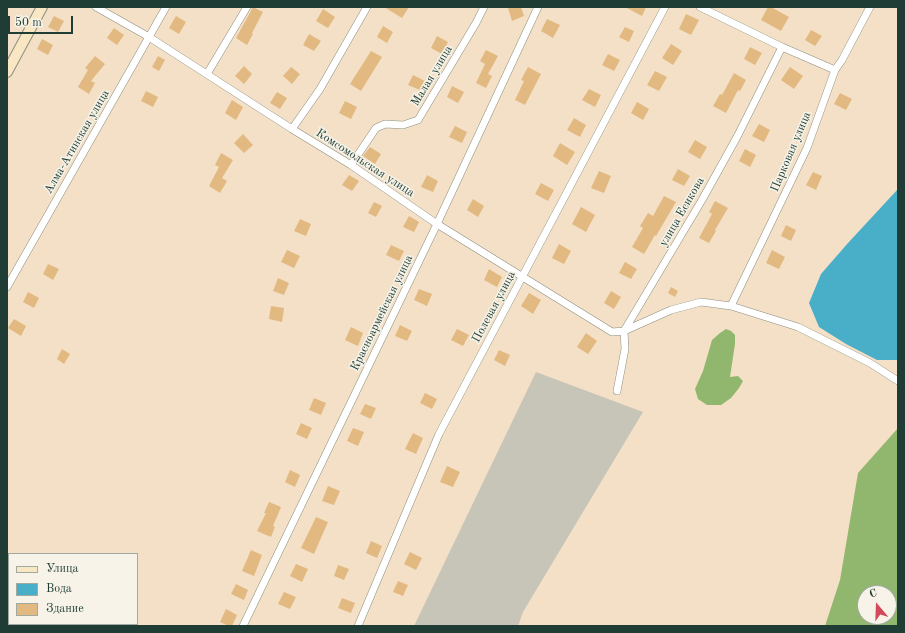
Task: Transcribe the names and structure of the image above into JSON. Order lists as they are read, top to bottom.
{
  "streets": {
    "street": [
      "Малая улица",
      "Алма-Атинская улица",
      "Парковая улица",
      "Комсомольская улица",
      "улица Есикова",
      "Полевая улица",
      "Красноармейская улица"
    ]
  },
  "crossings": [
    ["Малая улица", "Комсомольская улица"],
    ["Алма-Атинская улица", "Комсомольская улица"],
    ["Комсомольская улица", "улица Есикова"],
    ["Комсомольская улица", "Полевая улица"],
    ["Комсомольская улица", "Красноармейская улица"]
  ],
  "legend": ["Улица", "Вода", "Здание"],
  "scale_bar": "50 m",
  "north": "top"
}
